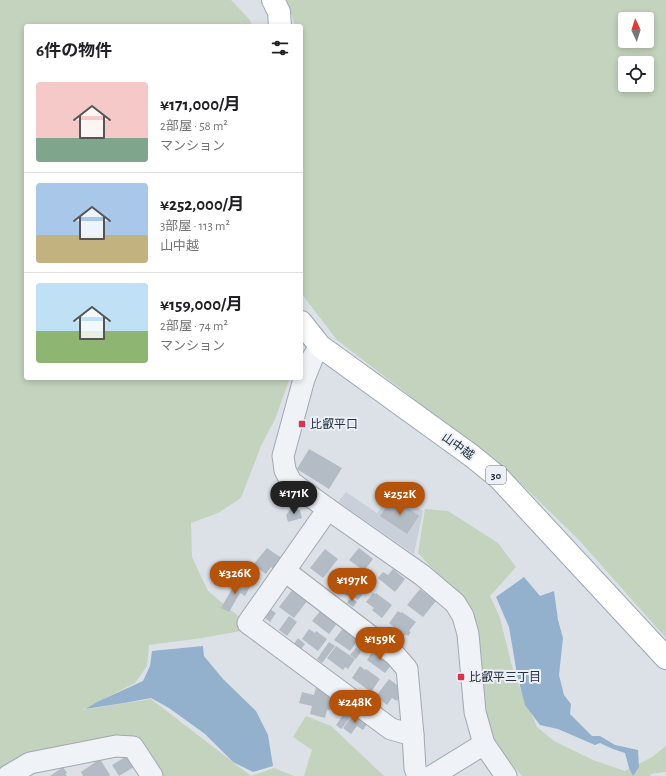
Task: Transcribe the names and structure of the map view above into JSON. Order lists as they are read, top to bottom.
{
  "streets": {
    "main road": ["山中越", "30"]
  },
  "places": {
    "transit": ["比叡平口", "比叡平三丁目"]
  },
  "north": "top",
  "page": {
    "heading": "6件の物件",
    "list": [
      {
        "name": "¥171,000/月",
        "note": "2部屋 · 58 m² · マンション"
      },
      {
        "name": "¥252,000/月",
        "note": "3部屋 · 113 m² · 山中越"
      },
      {
        "name": "¥159,000/月",
        "note": "2部屋 · 74 m² · マンション"
      }
    ],
    "price": [
      "¥171K",
      "¥252K",
      "¥326K",
      "¥197K",
      "¥159K",
      "¥248K"
    ]
  }
}
